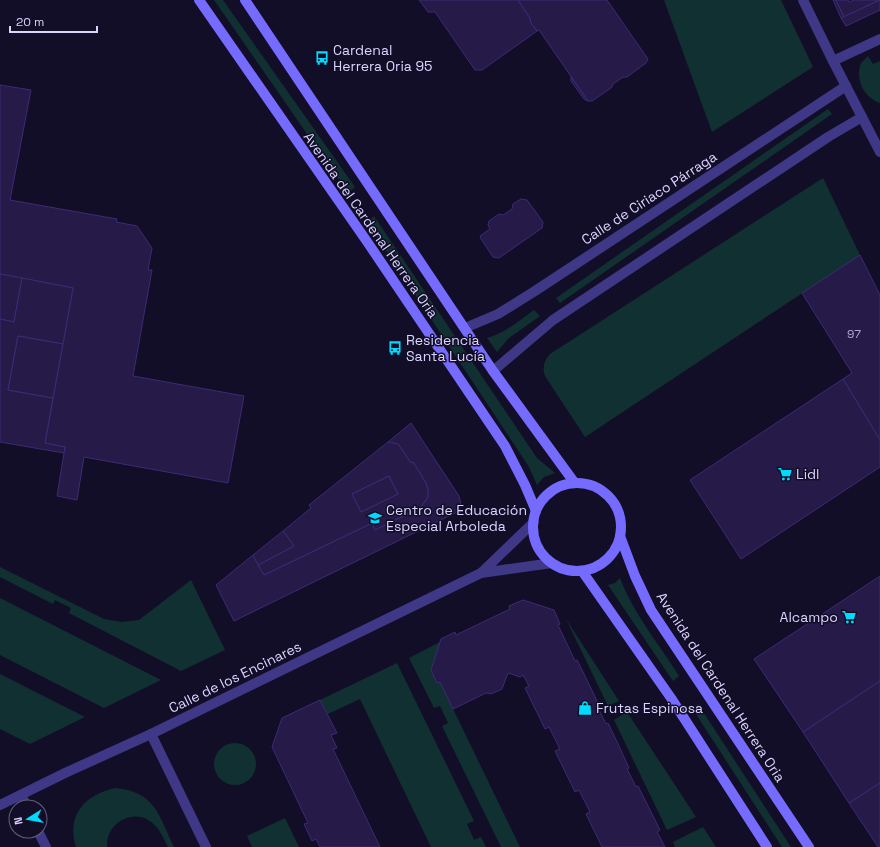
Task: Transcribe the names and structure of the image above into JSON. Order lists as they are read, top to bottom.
{
  "streets": {
    "main road": ["Avenida del Cardenal Herrera Oria"],
    "street": ["Calle de Ciriaco Párraga", "Calle de los Encinares"]
  },
  "crossings": [
    ["Calle de Ciriaco Párraga", "Avenida del Cardenal Herrera Oria"],
    ["Avenida del Cardenal Herrera Oria", "Calle de los Encinares"]
  ],
  "places": {
    "bus stop": ["Cardenal Herrera Oria 95", "Residencia Santa Lucía"],
    "supermarket": ["Lidl", "Alcampo"],
    "school or university": ["Centro de Educación Especial Arboleda"],
    "shop": ["Frutas Espinosa"]
  },
  "house_numbers": ["97"],
  "scale_bar": "20 m",
  "north": "left"
}
